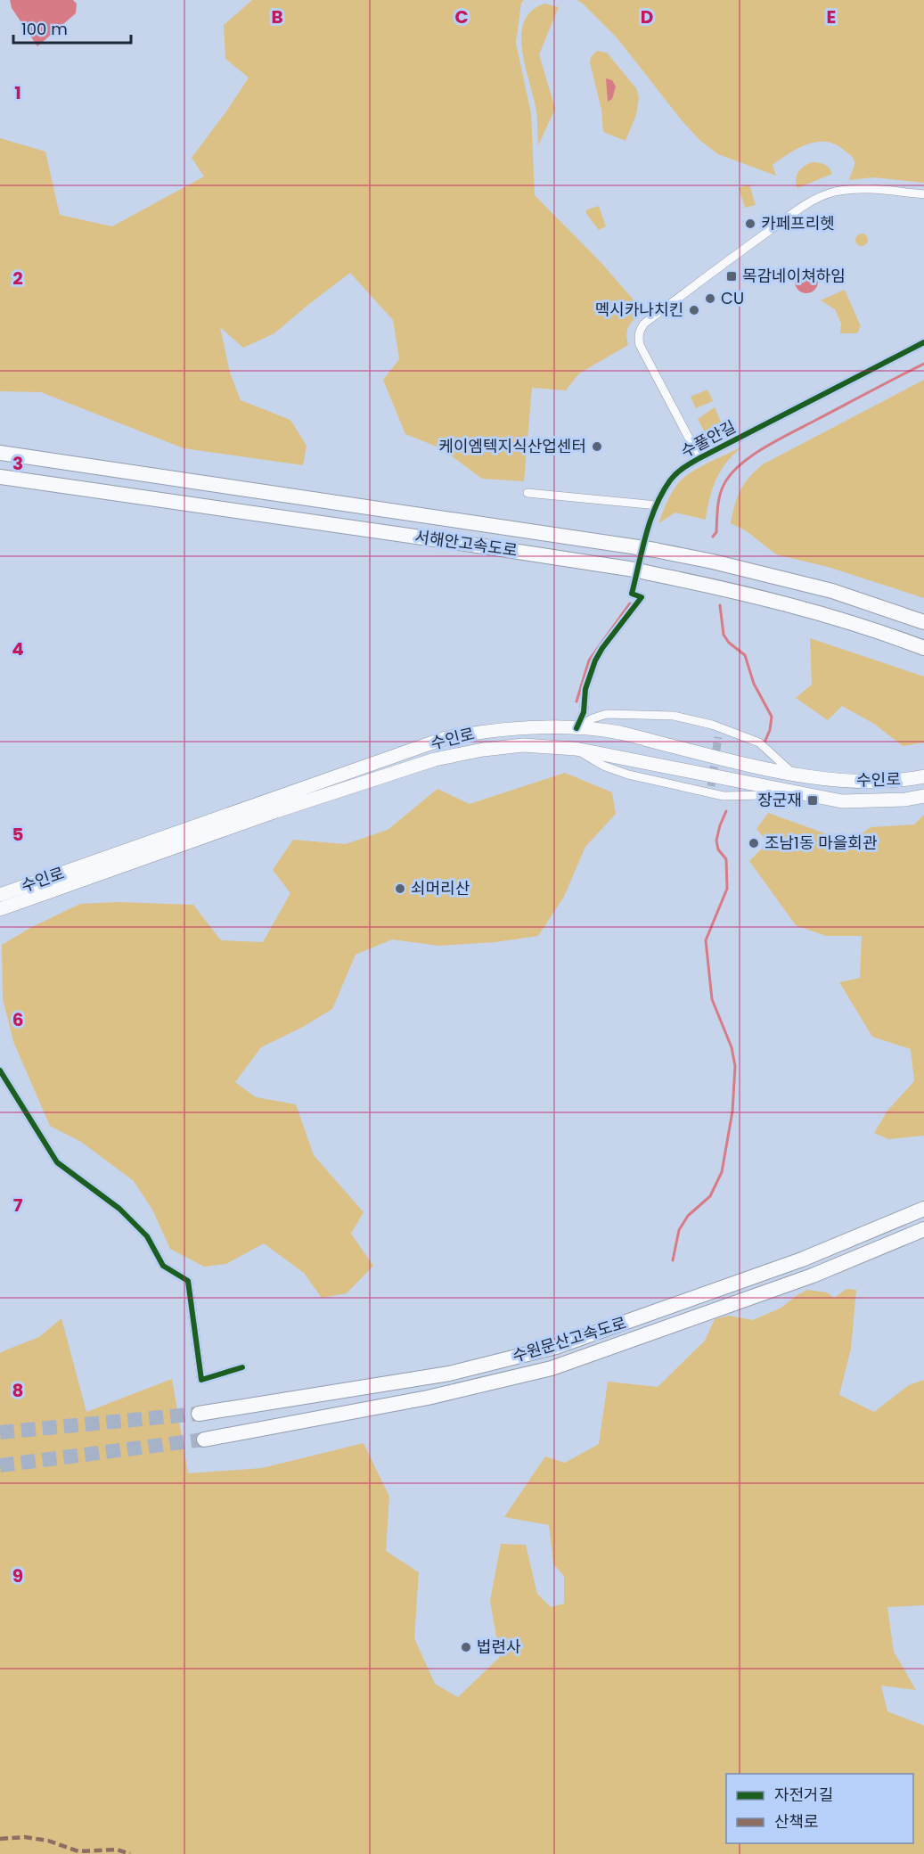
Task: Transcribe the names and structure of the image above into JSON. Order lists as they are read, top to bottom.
{
  "streets": {
    "highway": ["서해안고속도로", "수원문산고속도로"],
    "main road": ["수인로"],
    "street": ["수풀안길"]
  },
  "crossings": [
    ["수풀안길", "수인로"]
  ],
  "places": {
    "other": [
      "카페프리헷",
      "CU",
      "멕시카나치킨",
      "케이엠텍지식산업센터",
      "조남1동 마을회관",
      "쇠머리산",
      "법련사"
    ],
    "transit": ["목감네이쳐하임", "장군재"]
  },
  "legend": ["자전거길", "산책로"],
  "scale_bar": "100 m",
  "grid": {
    "columns": [
      "B",
      "C",
      "D",
      "E"
    ],
    "rows": [
      "1",
      "2",
      "3",
      "4",
      "5",
      "6",
      "7",
      "8",
      "9"
    ]
  }
}
